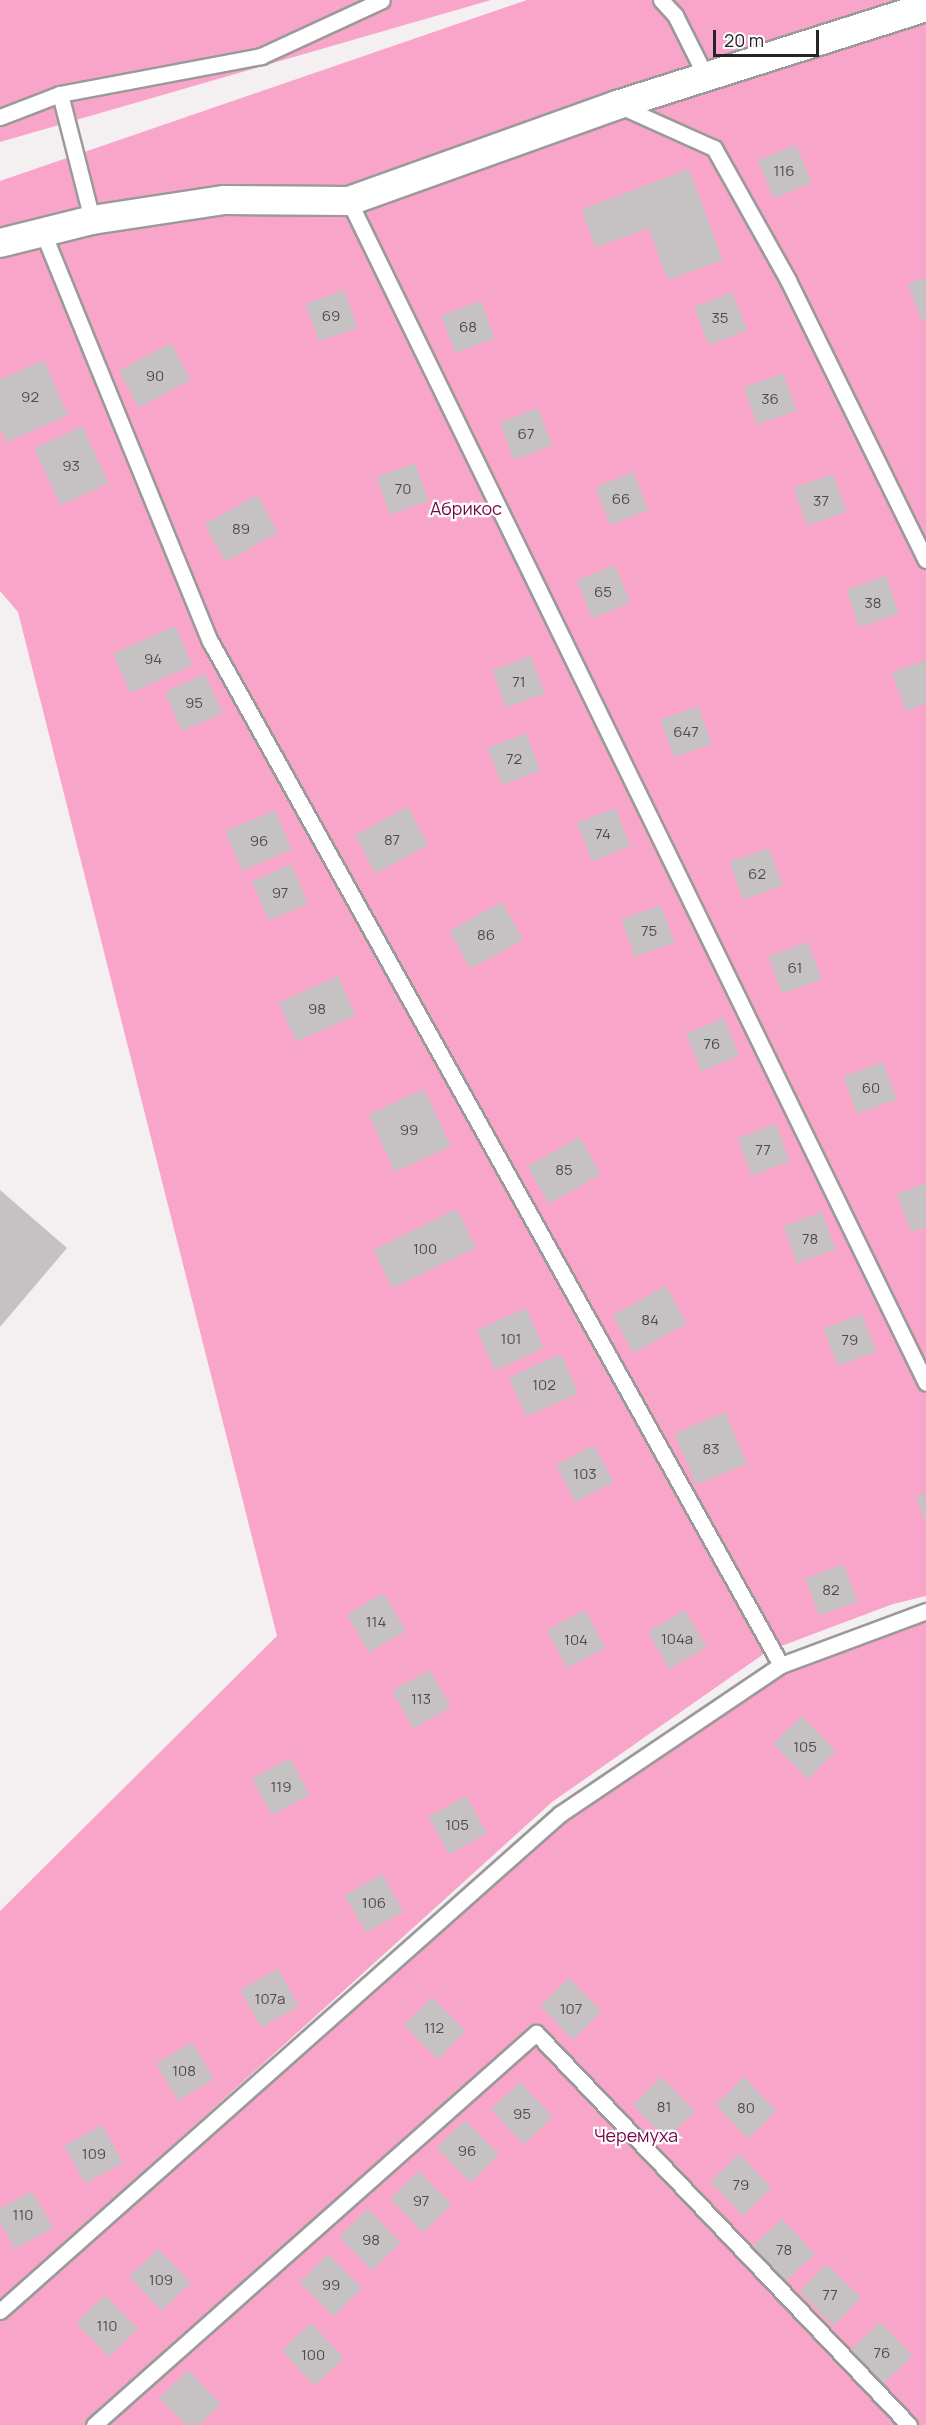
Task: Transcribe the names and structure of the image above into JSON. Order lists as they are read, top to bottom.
{
  "parks": ["Абрикос", "Черемуха"],
  "house_numbers": [
    "116",
    "69",
    "35",
    "68",
    "90",
    "92",
    "36",
    "67",
    "93",
    "70",
    "66",
    "37",
    "89",
    "65",
    "38",
    "94",
    "71",
    "95",
    "647",
    "72",
    "74",
    "87",
    "96",
    "62",
    "97",
    "75",
    "86",
    "61",
    "98",
    "76",
    "60",
    "99",
    "77",
    "85",
    "78",
    "100",
    "84",
    "101",
    "79",
    "102",
    "83",
    "103",
    "82",
    "114",
    "104а",
    "104",
    "113",
    "105",
    "119",
    "105",
    "106",
    "107а",
    "107",
    "112",
    "108",
    "81",
    "80",
    "95",
    "96",
    "109",
    "79",
    "97",
    "110",
    "98",
    "78",
    "109",
    "99",
    "77",
    "110",
    "76",
    "100"
  ],
  "scale_bar": "20 m"
}
